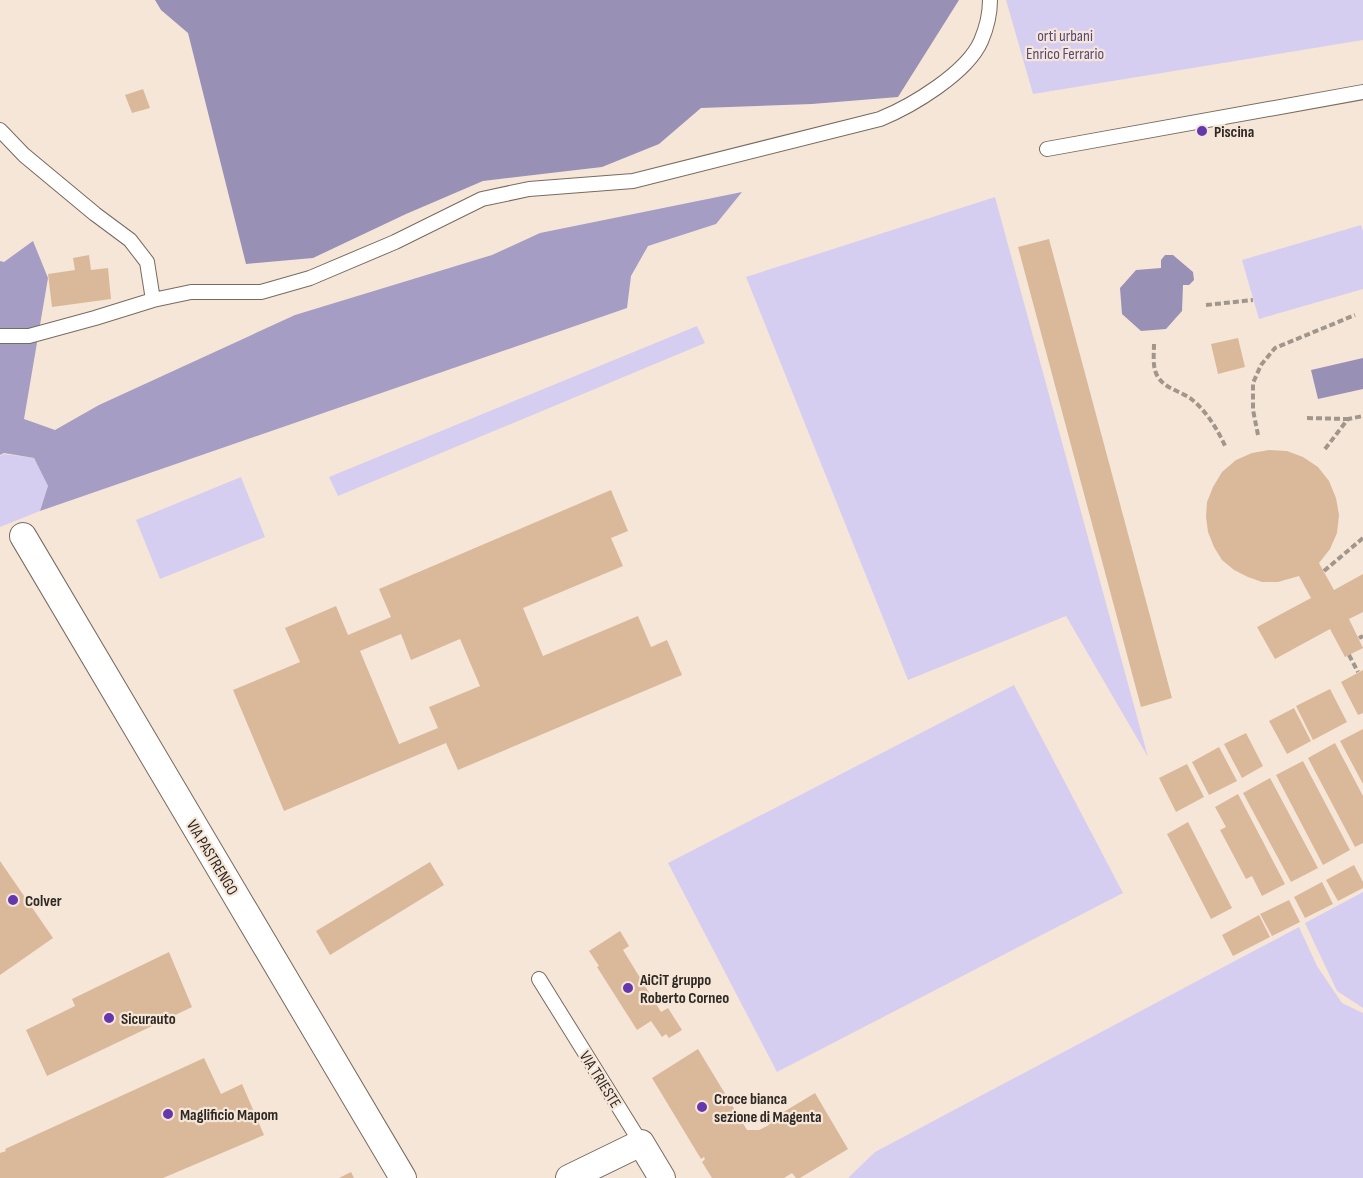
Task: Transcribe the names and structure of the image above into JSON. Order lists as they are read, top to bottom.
{
  "streets": {
    "street": ["VIA PASTRENGO", "VIA TRIESTE"]
  },
  "parks": ["orti urbani Enrico Ferrario"],
  "places": [
    "Piscina",
    "Colver",
    "AiCiT gruppo Roberto Corneo",
    "Sicurauto",
    "Croce bianca sezione di Magenta",
    "Maglificio Mapom"
  ]
}
